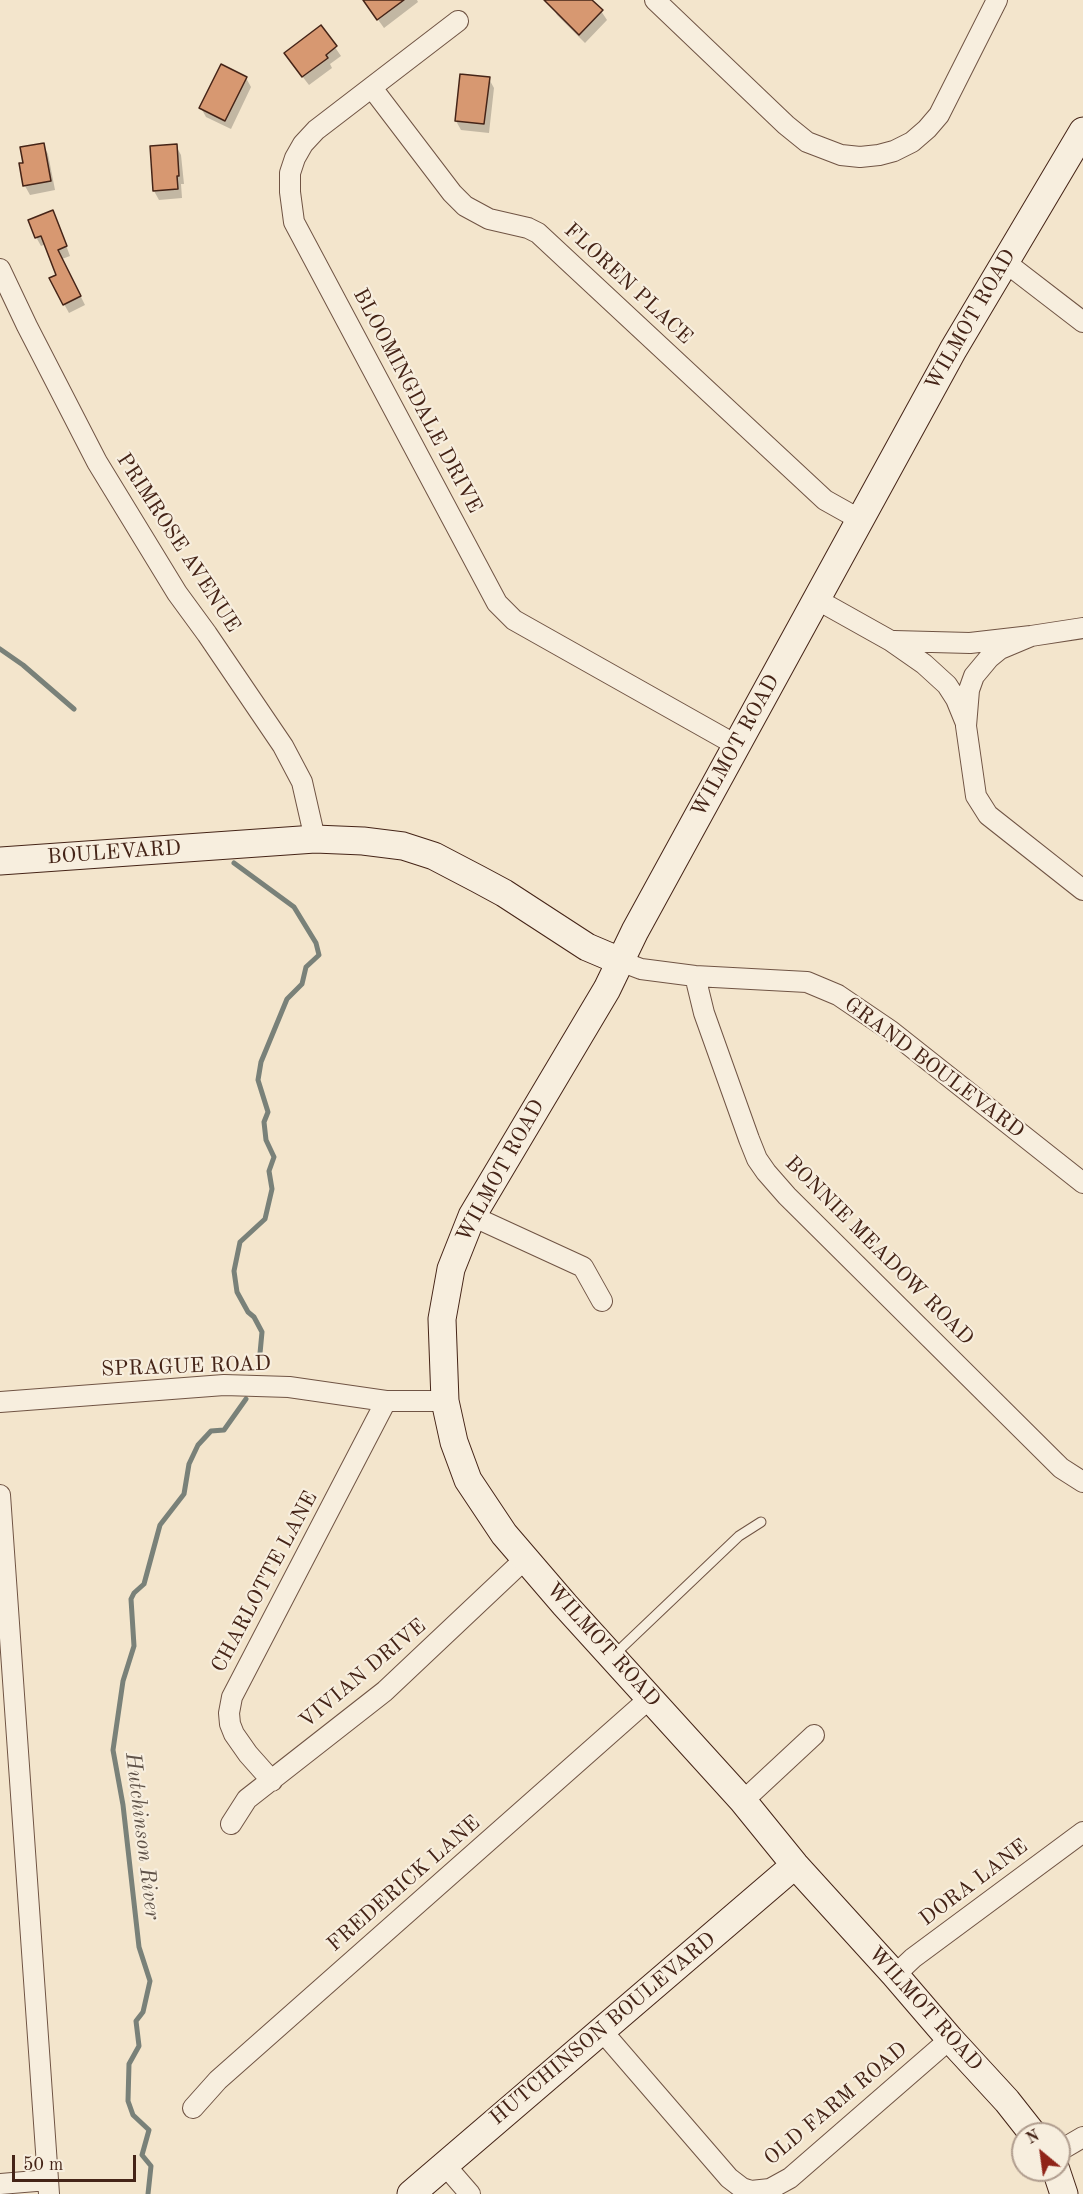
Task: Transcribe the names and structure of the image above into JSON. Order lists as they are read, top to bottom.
{
  "streets": {
    "street": [
      "FLOREN PLACE",
      "WILMOT ROAD",
      "BLOOMINGDALE DRIVE",
      "PRIMROSE AVENUE",
      "BOULEVARD",
      "GRAND BOULEVARD",
      "BONNIE MEADOW ROAD",
      "SPRAGUE ROAD",
      "CHARLOTTE LANE",
      "VIVIAN DRIVE",
      "DORA LANE",
      "FREDERICK LANE",
      "HUTCHINSON BOULEVARD",
      "OLD FARM ROAD"
    ]
  },
  "crossings": [
    ["FLOREN PLACE", "WILMOT ROAD"],
    ["FLOREN PLACE", "BLOOMINGDALE DRIVE"],
    ["WILMOT ROAD", "BLOOMINGDALE DRIVE"],
    ["WILMOT ROAD", "GRAND BOULEVARD"],
    ["WILMOT ROAD", "SPRAGUE ROAD"],
    ["WILMOT ROAD", "VIVIAN DRIVE"],
    ["WILMOT ROAD", "DORA LANE"],
    ["WILMOT ROAD", "FREDERICK LANE"],
    ["WILMOT ROAD", "HUTCHINSON BOULEVARD"],
    ["WILMOT ROAD", "OLD FARM ROAD"],
    ["PRIMROSE AVENUE", "GRAND BOULEVARD"],
    ["BOULEVARD", "GRAND BOULEVARD"],
    ["GRAND BOULEVARD", "BONNIE MEADOW ROAD"],
    ["SPRAGUE ROAD", "CHARLOTTE LANE"],
    ["CHARLOTTE LANE", "VIVIAN DRIVE"],
    ["HUTCHINSON BOULEVARD", "OLD FARM ROAD"]
  ],
  "water": ["Hutchinson River"],
  "scale_bar": "50 m",
  "north": "top left"
}
